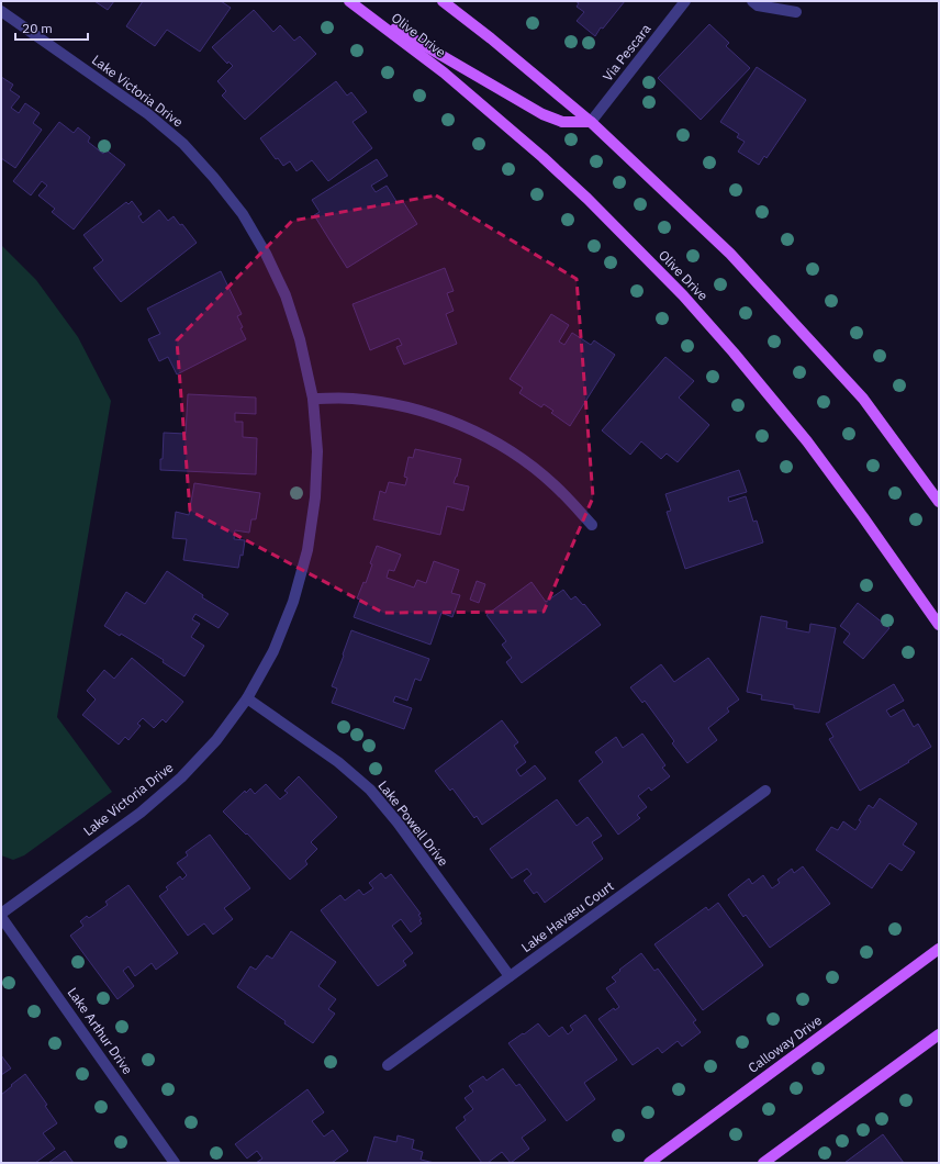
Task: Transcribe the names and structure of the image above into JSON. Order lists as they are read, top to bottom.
{
  "streets": {
    "main road": ["Olive Drive", "Calloway Drive"],
    "street": [
      "Via Pescara",
      "Lake Victoria Drive",
      "Lake Powell Drive",
      "Lake Havasu Court",
      "Lake Arthur Drive"
    ]
  },
  "crossings": [
    ["Lake Victoria Drive", "Lake Powell Drive"],
    ["Lake Powell Drive", "Lake Havasu Court"]
  ],
  "scale_bar": "20 m"
}
